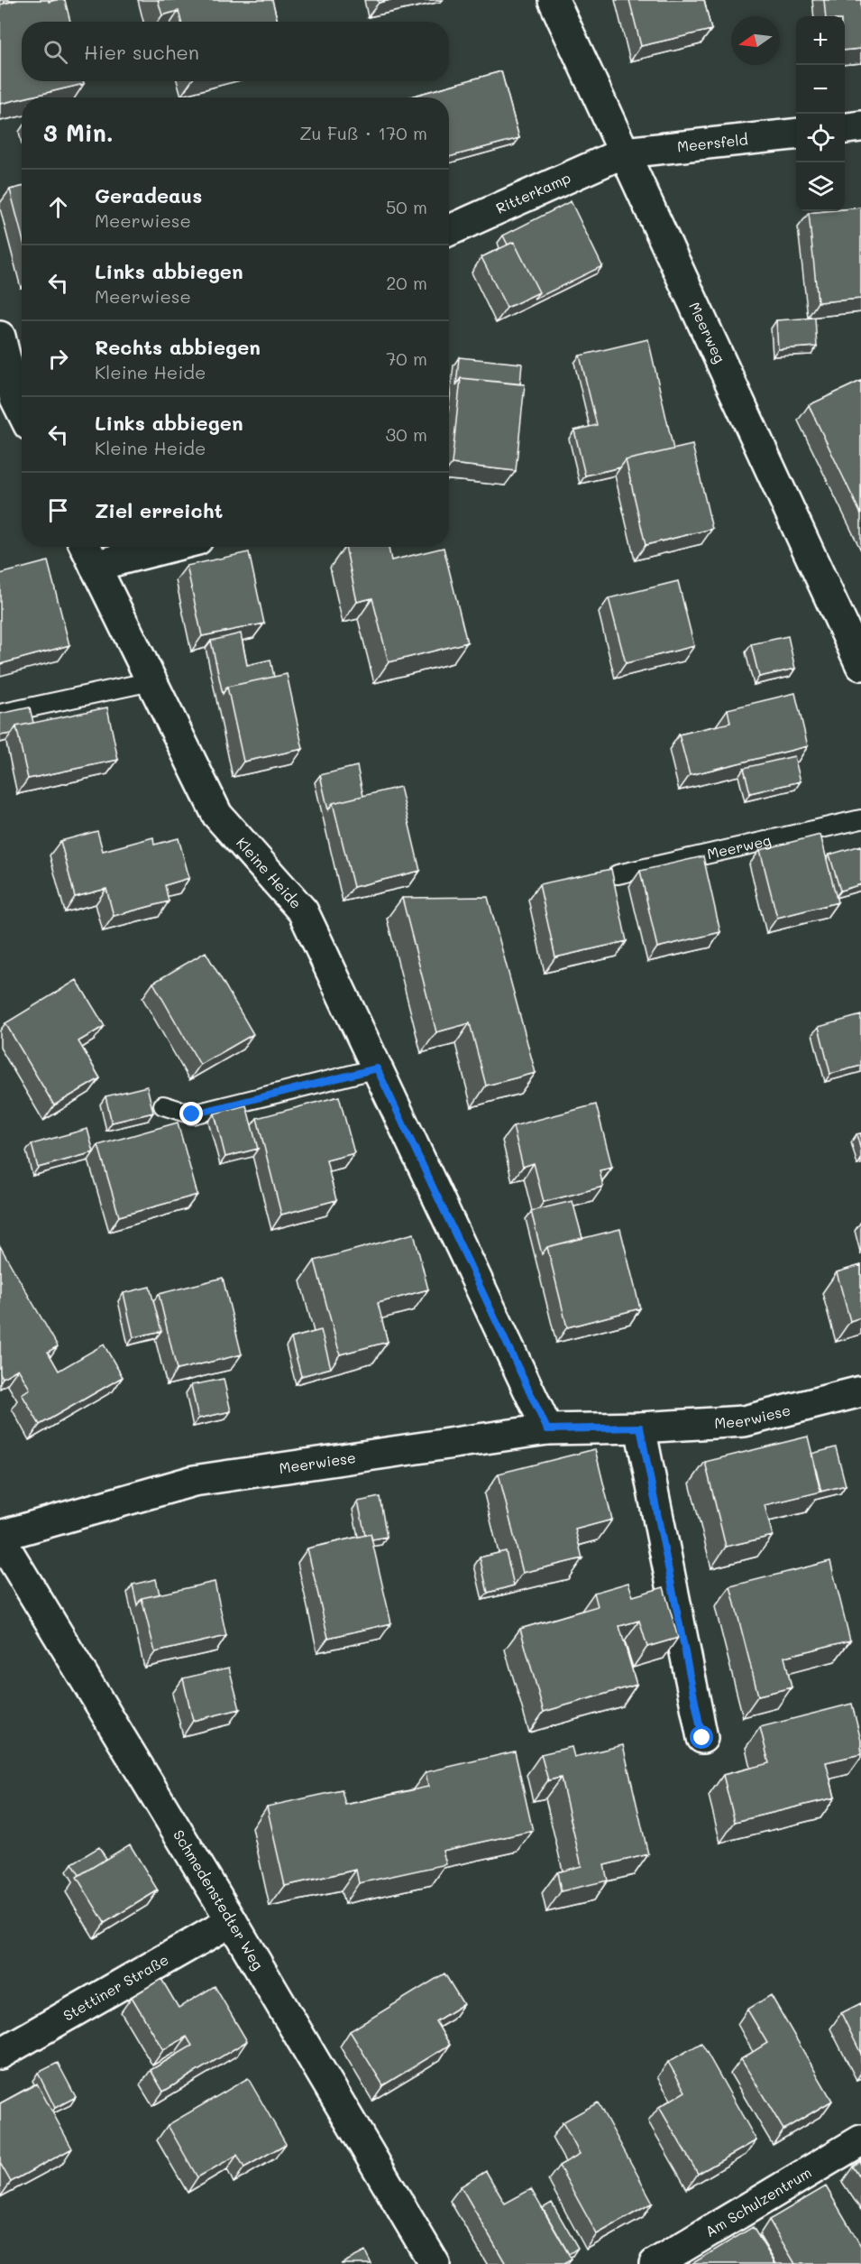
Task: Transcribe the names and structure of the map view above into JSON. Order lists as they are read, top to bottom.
{
  "streets": {
    "street": [
      "Meersfeld",
      "Ritterkamp",
      "Meerweg",
      "Kleine Heide",
      "Meerwiese",
      "Schmedenstedter Weg",
      "Stettiner Straße",
      "Am Schulzentrum"
    ]
  },
  "crossings": [
    ["Meersfeld", "Ritterkamp"],
    ["Meersfeld", "Meerweg"],
    ["Ritterkamp", "Meerweg"],
    ["Kleine Heide", "Meerwiese"],
    ["Meerwiese", "Schmedenstedter Weg"],
    ["Schmedenstedter Weg", "Stettiner Straße"]
  ],
  "north": "left",
  "page": {
    "map_buttons": ["+", "−"],
    "search": "Hier suchen",
    "heading": ["3 Min.", "Zu Fuß · 170 m"],
    "list": [
      ["Geradeaus", "Meerwiese", "50 m"],
      ["Links abbiegen", "Meerwiese", "20 m"],
      ["Rechts abbiegen", "Kleine Heide", "70 m"],
      ["Links abbiegen", "Kleine Heide", "30 m"],
      "Ziel erreicht"
    ]
  }
}
